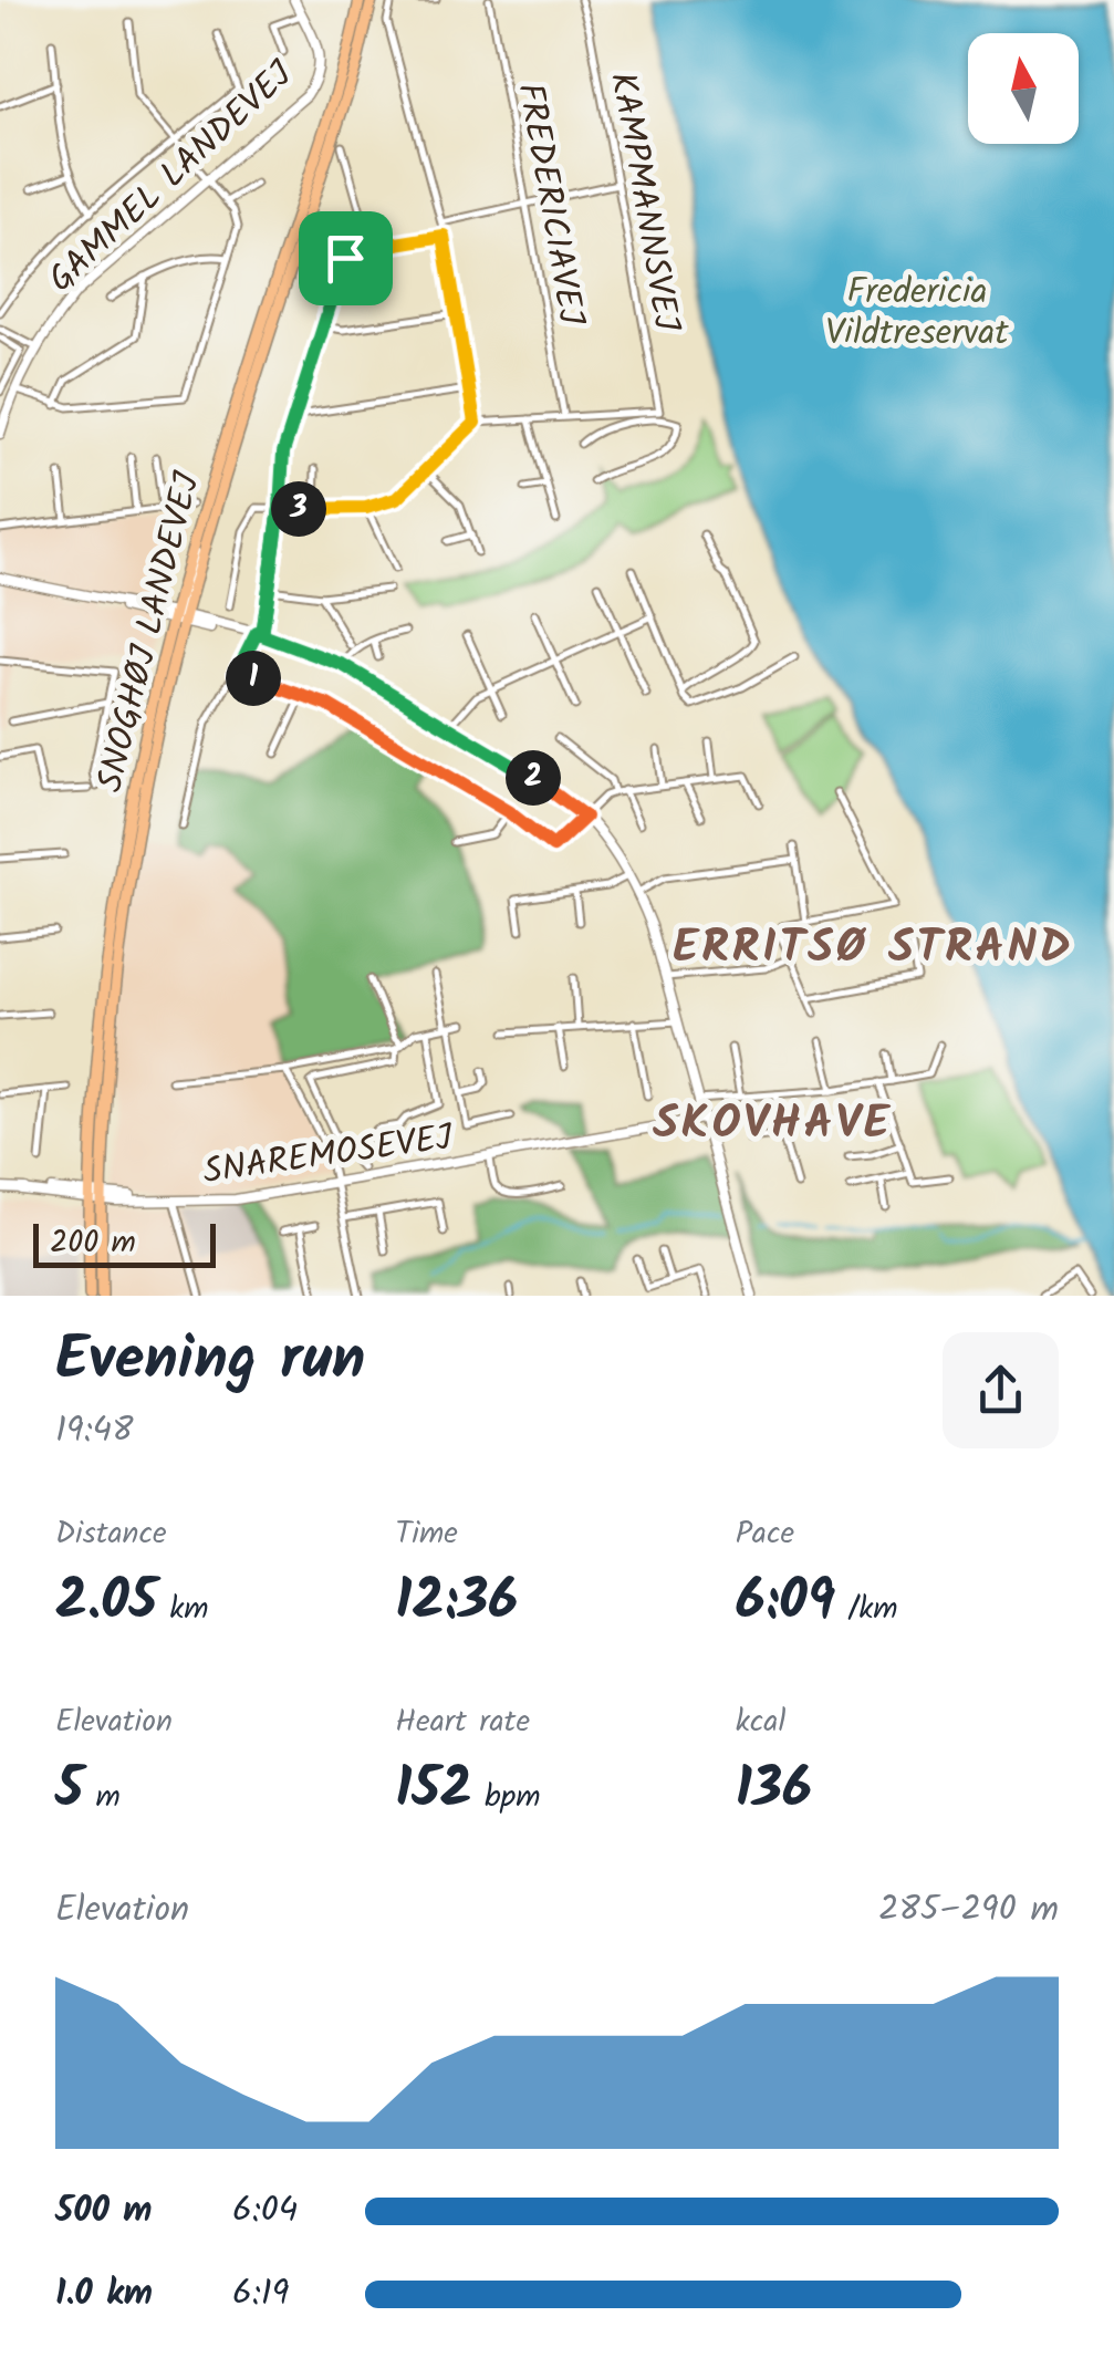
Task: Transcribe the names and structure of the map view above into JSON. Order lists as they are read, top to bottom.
{
  "streets": {
    "main road": ["SNOGHØJ LANDEVEJ"],
    "street": [
      "GAMMEL LANDEVEJ",
      "KAMPMANNSVEJ",
      "FREDERICIAVEJ",
      "SNAREMOSEVEJ"
    ]
  },
  "crossings": [
    ["SNOGHØJ LANDEVEJ", "SNAREMOSEVEJ"]
  ],
  "districts": ["ERRITSØ STRAND", "SKOVHAVE"],
  "parks": ["Fredericia Vildtreservat"],
  "scale_bar": "200 m",
  "north": "top",
  "page": {
    "pins": ["3", "1", "2"],
    "scale": "200 m",
    "heading": ["Evening run", "19:48"],
    "stats": [
      ["Distance", "2.05 km"],
      ["Time", "12:36"],
      ["Pace", "6:09 /km"],
      ["Elevation", "5 m"],
      ["Heart rate", "152 bpm"],
      ["kcal", "136"]
    ],
    "chart": ["Elevation", "285–290 m"],
    "list": [
      {
        "name": "500 m",
        "note": "6:04"
      },
      {
        "name": "1.0 km",
        "note": "6:19"
      }
    ]
  }
}
